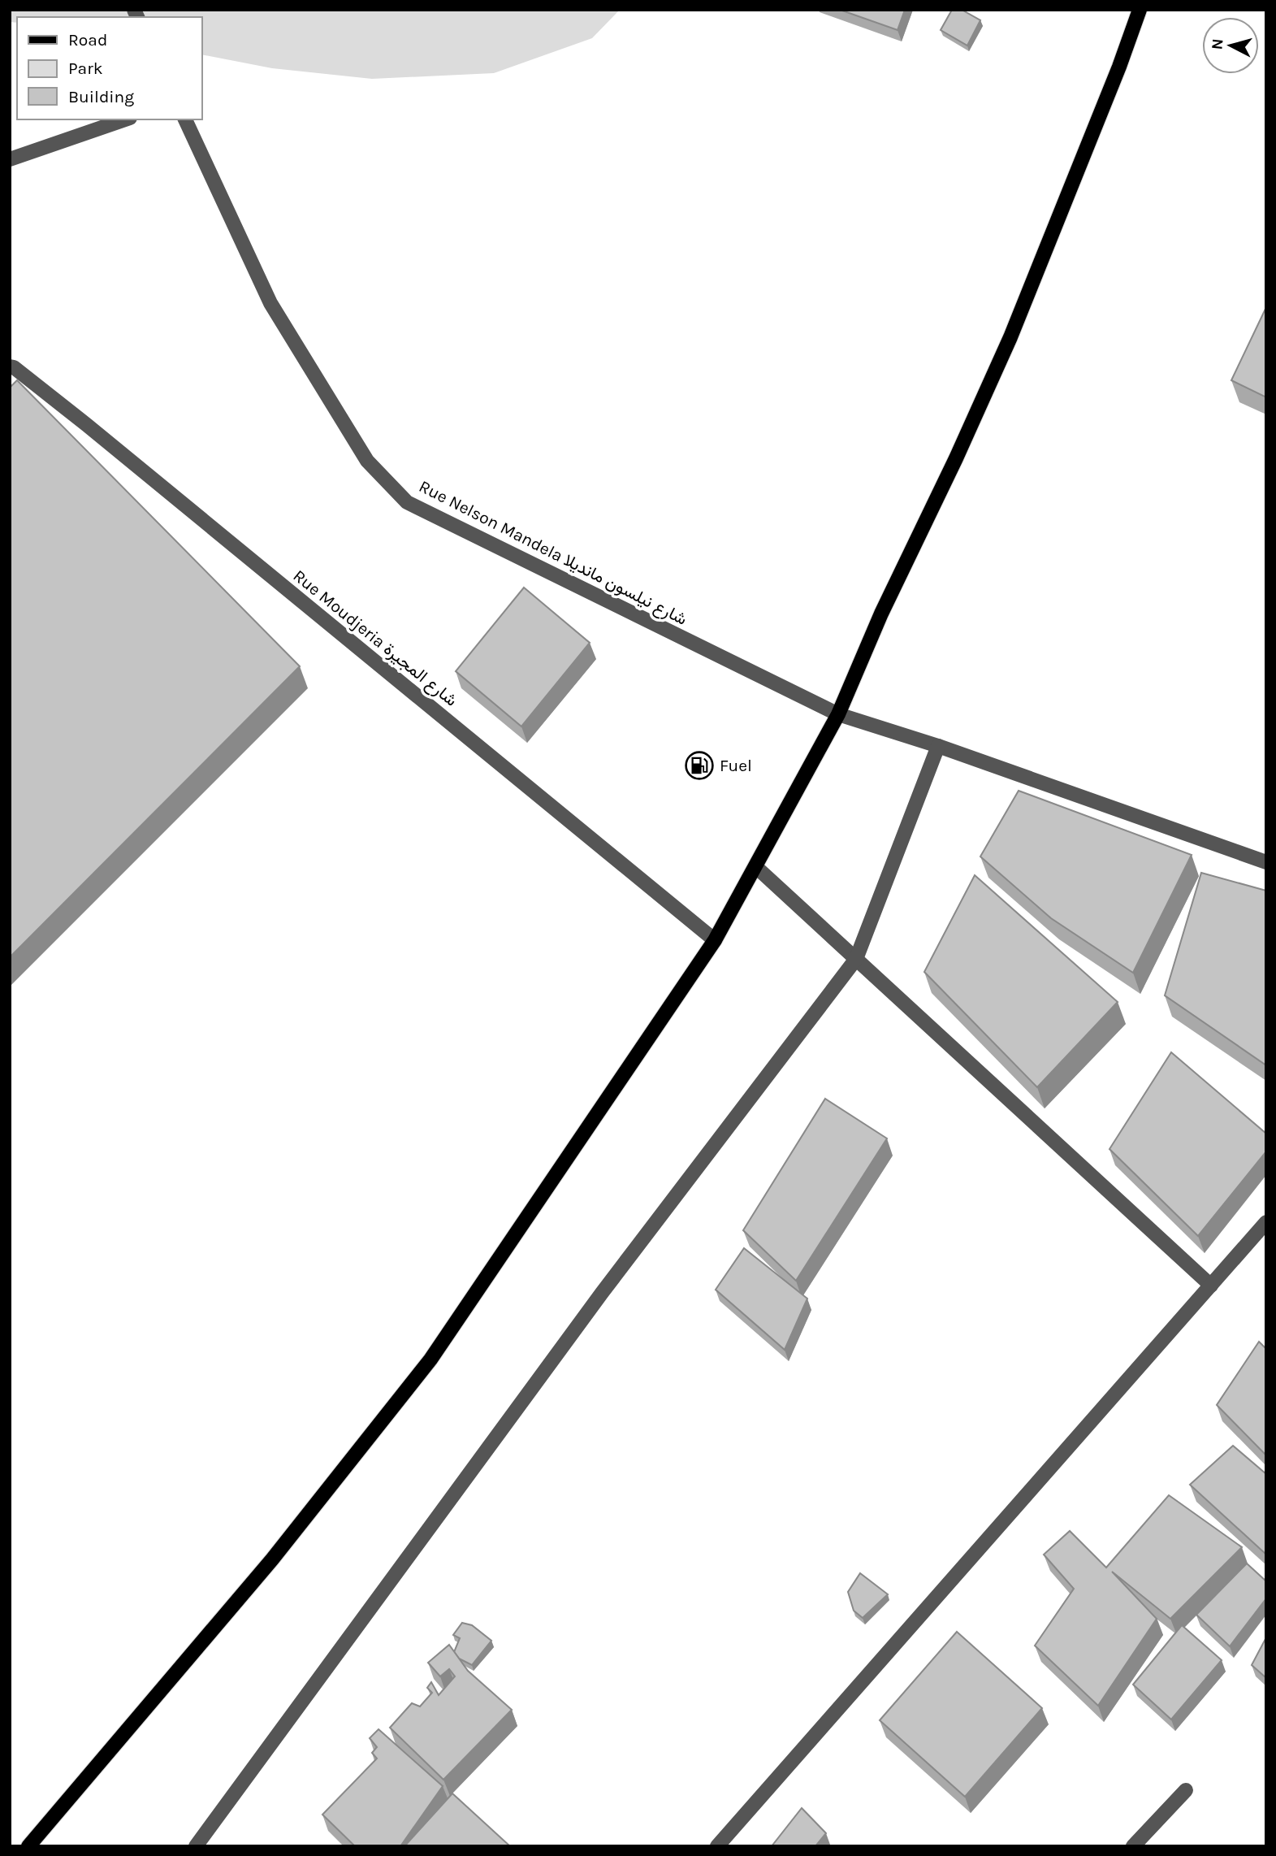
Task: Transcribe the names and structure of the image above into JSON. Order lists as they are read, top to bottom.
{
  "streets": {
    "street": ["Rue Nelson Mandela شارع نيلسون مانديلا", "Rue Moudjeria شارع المجيرة"]
  },
  "places": {
    "fuel station": ["Fuel"]
  },
  "legend": ["Road", "Park", "Building"],
  "north": "left"
}
